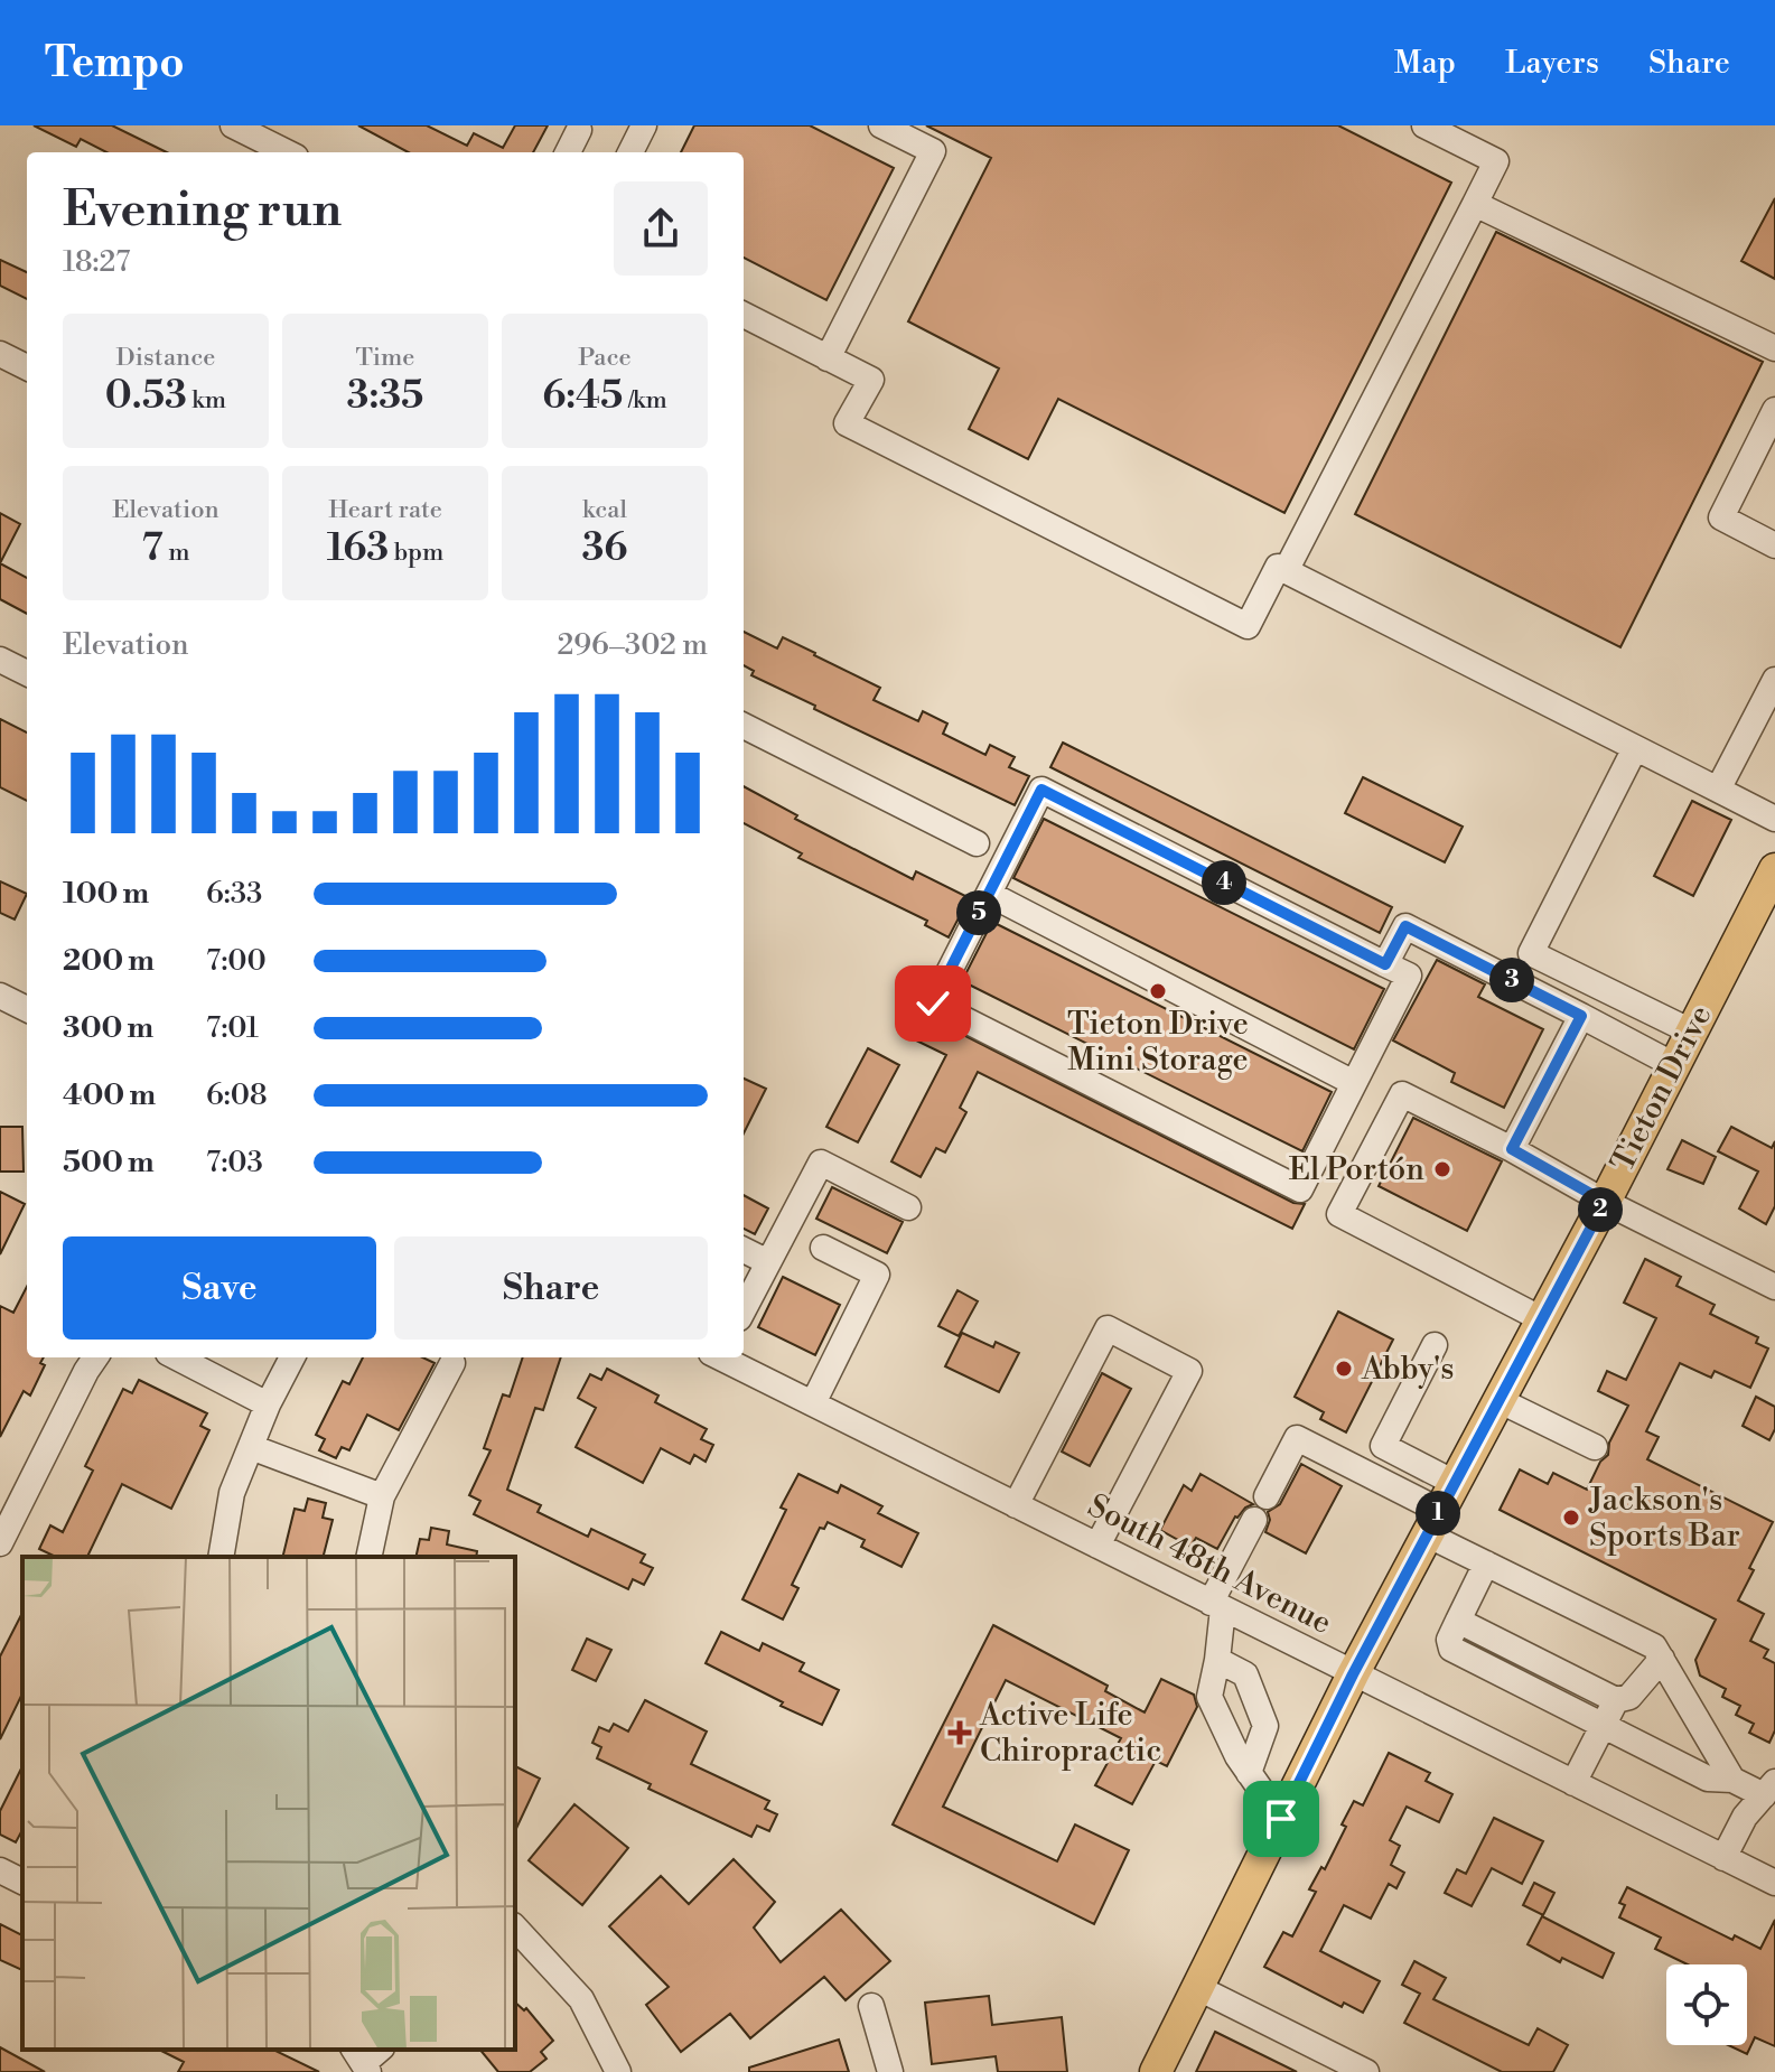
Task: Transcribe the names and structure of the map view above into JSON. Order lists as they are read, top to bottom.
{
  "streets": {
    "main road": ["Tieton Drive"],
    "street": ["South 48th Avenue"]
  },
  "crossings": [
    ["Tieton Drive", "South 48th Avenue"]
  ],
  "places": {
    "other": [
      "Tieton Drive Mini Storage",
      "El Portón",
      "Abby's",
      "Jackson's Sports Bar"
    ],
    "health": ["Active Life Chiropractic"]
  },
  "page": {
    "header": "Tempo",
    "nav": ["Map", "Layers", "Share"],
    "heading": ["Evening run", "18:27"],
    "stats": [
      ["Distance", "0.53 km"],
      ["Time", "3:35"],
      ["Pace", "6:45 /km"],
      ["Elevation", "7 m"],
      ["Heart rate", "163 bpm"],
      ["kcal", "36"]
    ],
    "chart": ["Elevation", "296–302 m"],
    "pins": [
      "4",
      "5",
      "3",
      "2",
      "1"
    ],
    "list": [
      {
        "name": "100 m",
        "note": "6:33"
      },
      {
        "name": "200 m",
        "note": "7:00"
      },
      {
        "name": "300 m",
        "note": "7:01"
      },
      {
        "name": "400 m",
        "note": "6:08"
      },
      {
        "name": "500 m",
        "note": "7:03"
      }
    ],
    "buttons": ["Save", "Share"]
  }
}
